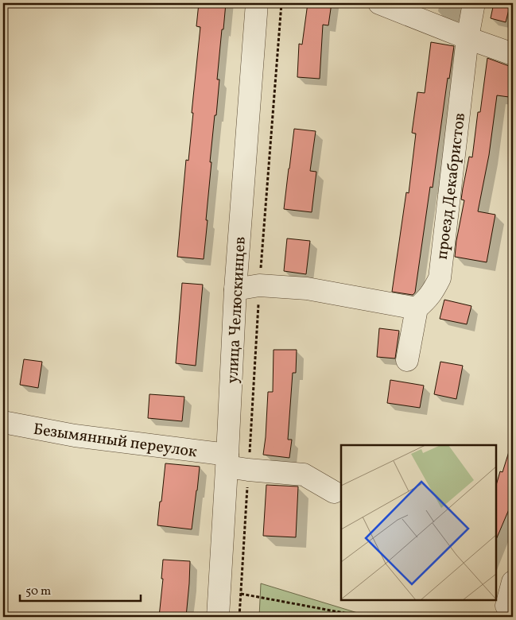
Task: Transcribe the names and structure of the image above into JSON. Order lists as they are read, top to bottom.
{
  "streets": {
    "street": ["проезд Декабристов", "улица Челюскинцев", "Безымянный переулок"]
  },
  "crossings": [
    ["улица Челюскинцев", "Безымянный переулок"]
  ],
  "scale_bar": "50 m"
}
